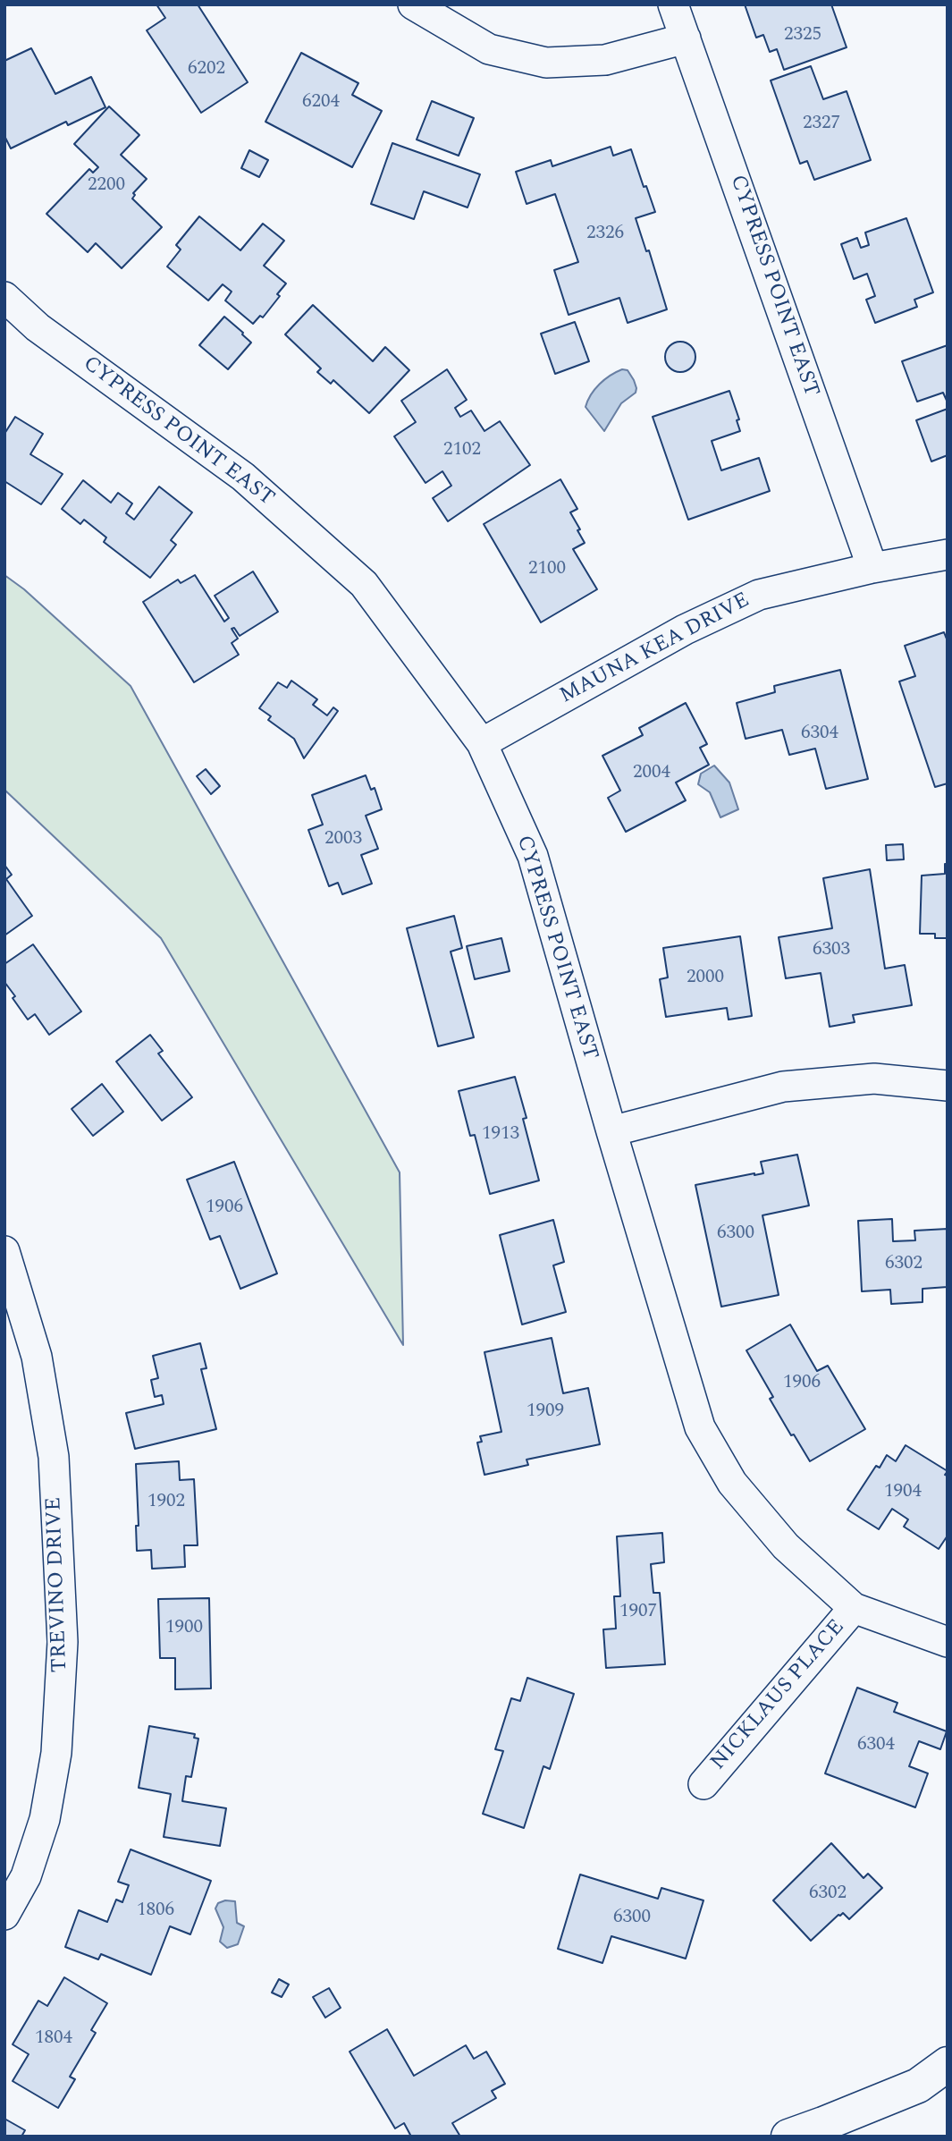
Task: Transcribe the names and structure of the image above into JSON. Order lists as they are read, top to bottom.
{
  "streets": {
    "street": [
      "CYPRESS POINT EAST",
      "MAUNA KEA DRIVE",
      "TREVINO DRIVE",
      "NICKLAUS PLACE"
    ]
  },
  "crossings": [
    ["CYPRESS POINT EAST", "MAUNA KEA DRIVE"],
    ["CYPRESS POINT EAST", "NICKLAUS PLACE"]
  ],
  "house_numbers": [
    "2325",
    "6202",
    "6204",
    "2327",
    "2200",
    "2326",
    "2102",
    "2100",
    "6304",
    "2004",
    "2003",
    "6303",
    "2000",
    "1913",
    "1906",
    "6300",
    "6302",
    "1906",
    "1909",
    "1904",
    "1902",
    "1907",
    "1900",
    "6304",
    "6302",
    "1806",
    "6300",
    "1804"
  ]
}
